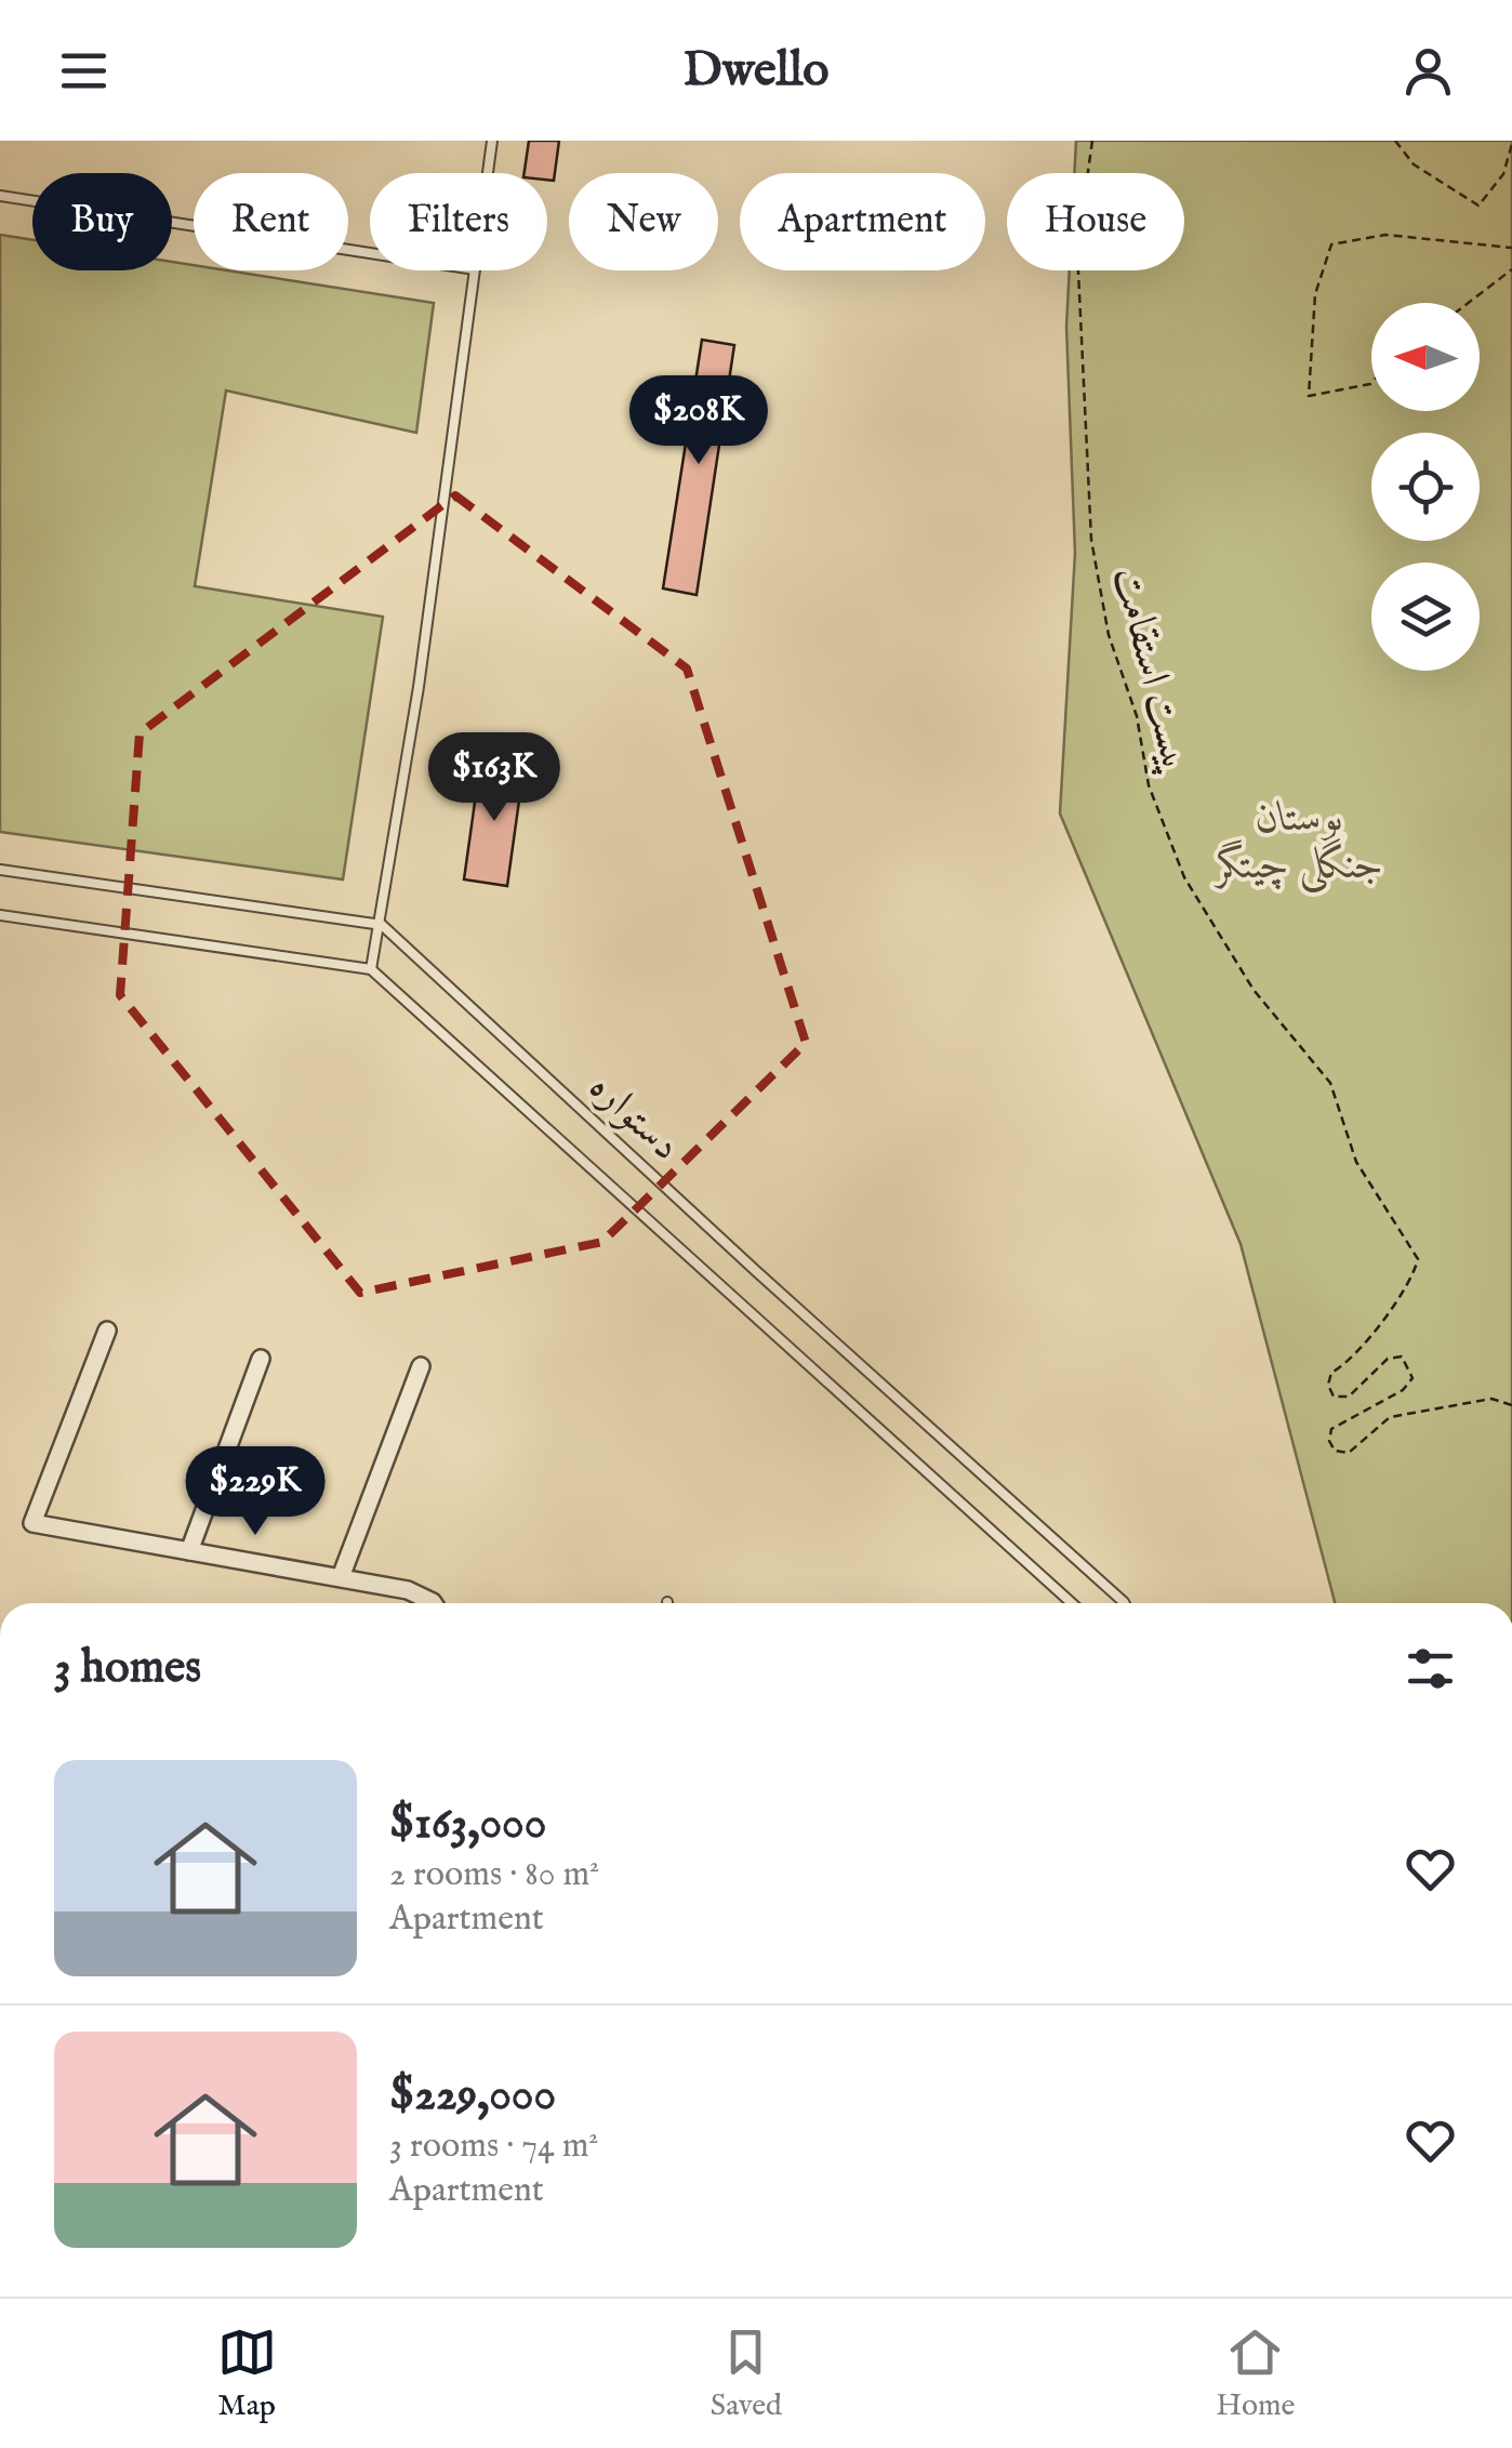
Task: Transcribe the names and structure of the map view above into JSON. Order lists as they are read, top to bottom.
{
  "streets": {
    "lane": ["دستواره"],
    "path": ["پیست استقامت"]
  },
  "parks": ["بوستان جنگلی چیتگر"],
  "north": "left",
  "page": {
    "header": "Dwello",
    "chip": [
      "Buy",
      "Rent",
      "Filters",
      "New",
      "Apartment",
      "House"
    ],
    "price": ["$208K", "$163K", "$229K"],
    "heading": "3 homes",
    "list": [
      {
        "name": "$163,000",
        "note": "2 rooms · 80 m² · Apartment"
      },
      {
        "name": "$229,000",
        "note": "3 rooms · 74 m² · Apartment"
      }
    ],
    "tabs": ["Map", "Saved", "Home"]
  }
}
